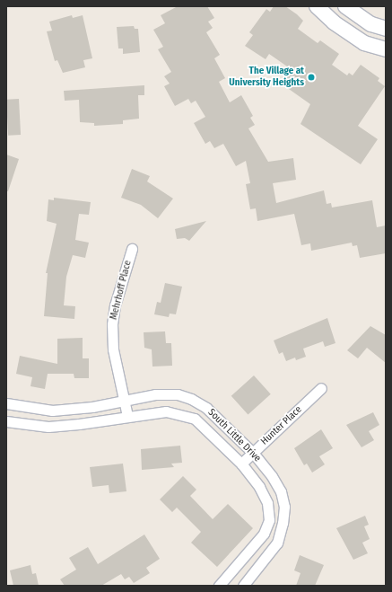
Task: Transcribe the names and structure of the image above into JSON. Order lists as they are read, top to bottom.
{
  "streets": {
    "street": ["Mehrhoff Place", "Hunter Place", "South Little Drive"]
  },
  "crossings": [
    ["Mehrhoff Place", "South Little Drive"],
    ["Hunter Place", "South Little Drive"]
  ],
  "places": ["The Village at University Heights"]
}
